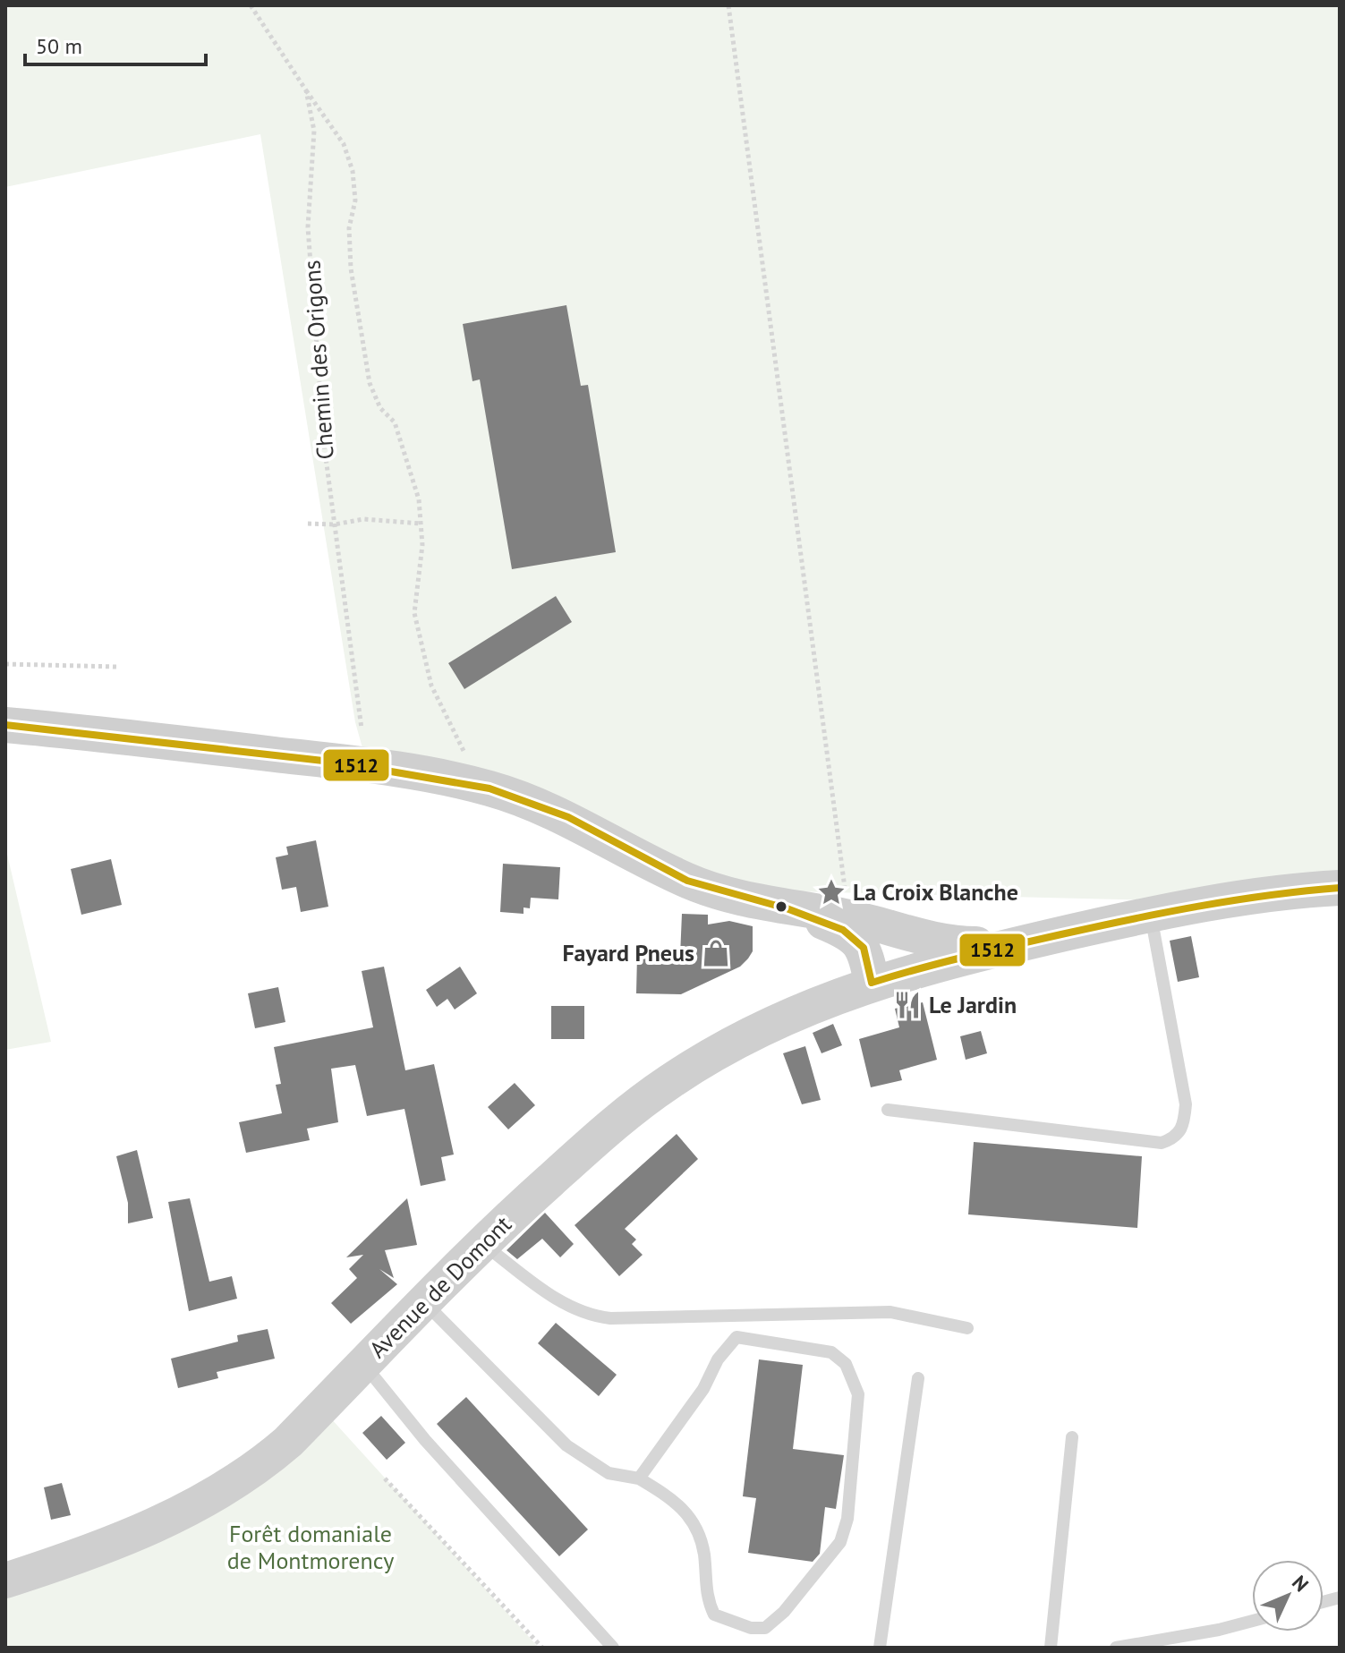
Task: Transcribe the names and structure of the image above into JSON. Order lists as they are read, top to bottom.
{
  "streets": {
    "main road": ["Avenue de Domont"],
    "path": ["Chemin des Origons"]
  },
  "parks": ["Forêt domaniale de Montmorency"],
  "places": {
    "place": ["La Croix Blanche"],
    "shop": ["Fayard Pneus"],
    "restaurant": ["Le Jardin"]
  },
  "lines": ["transit line 1512"],
  "scale_bar": "50 m",
  "north": "top right"
}
